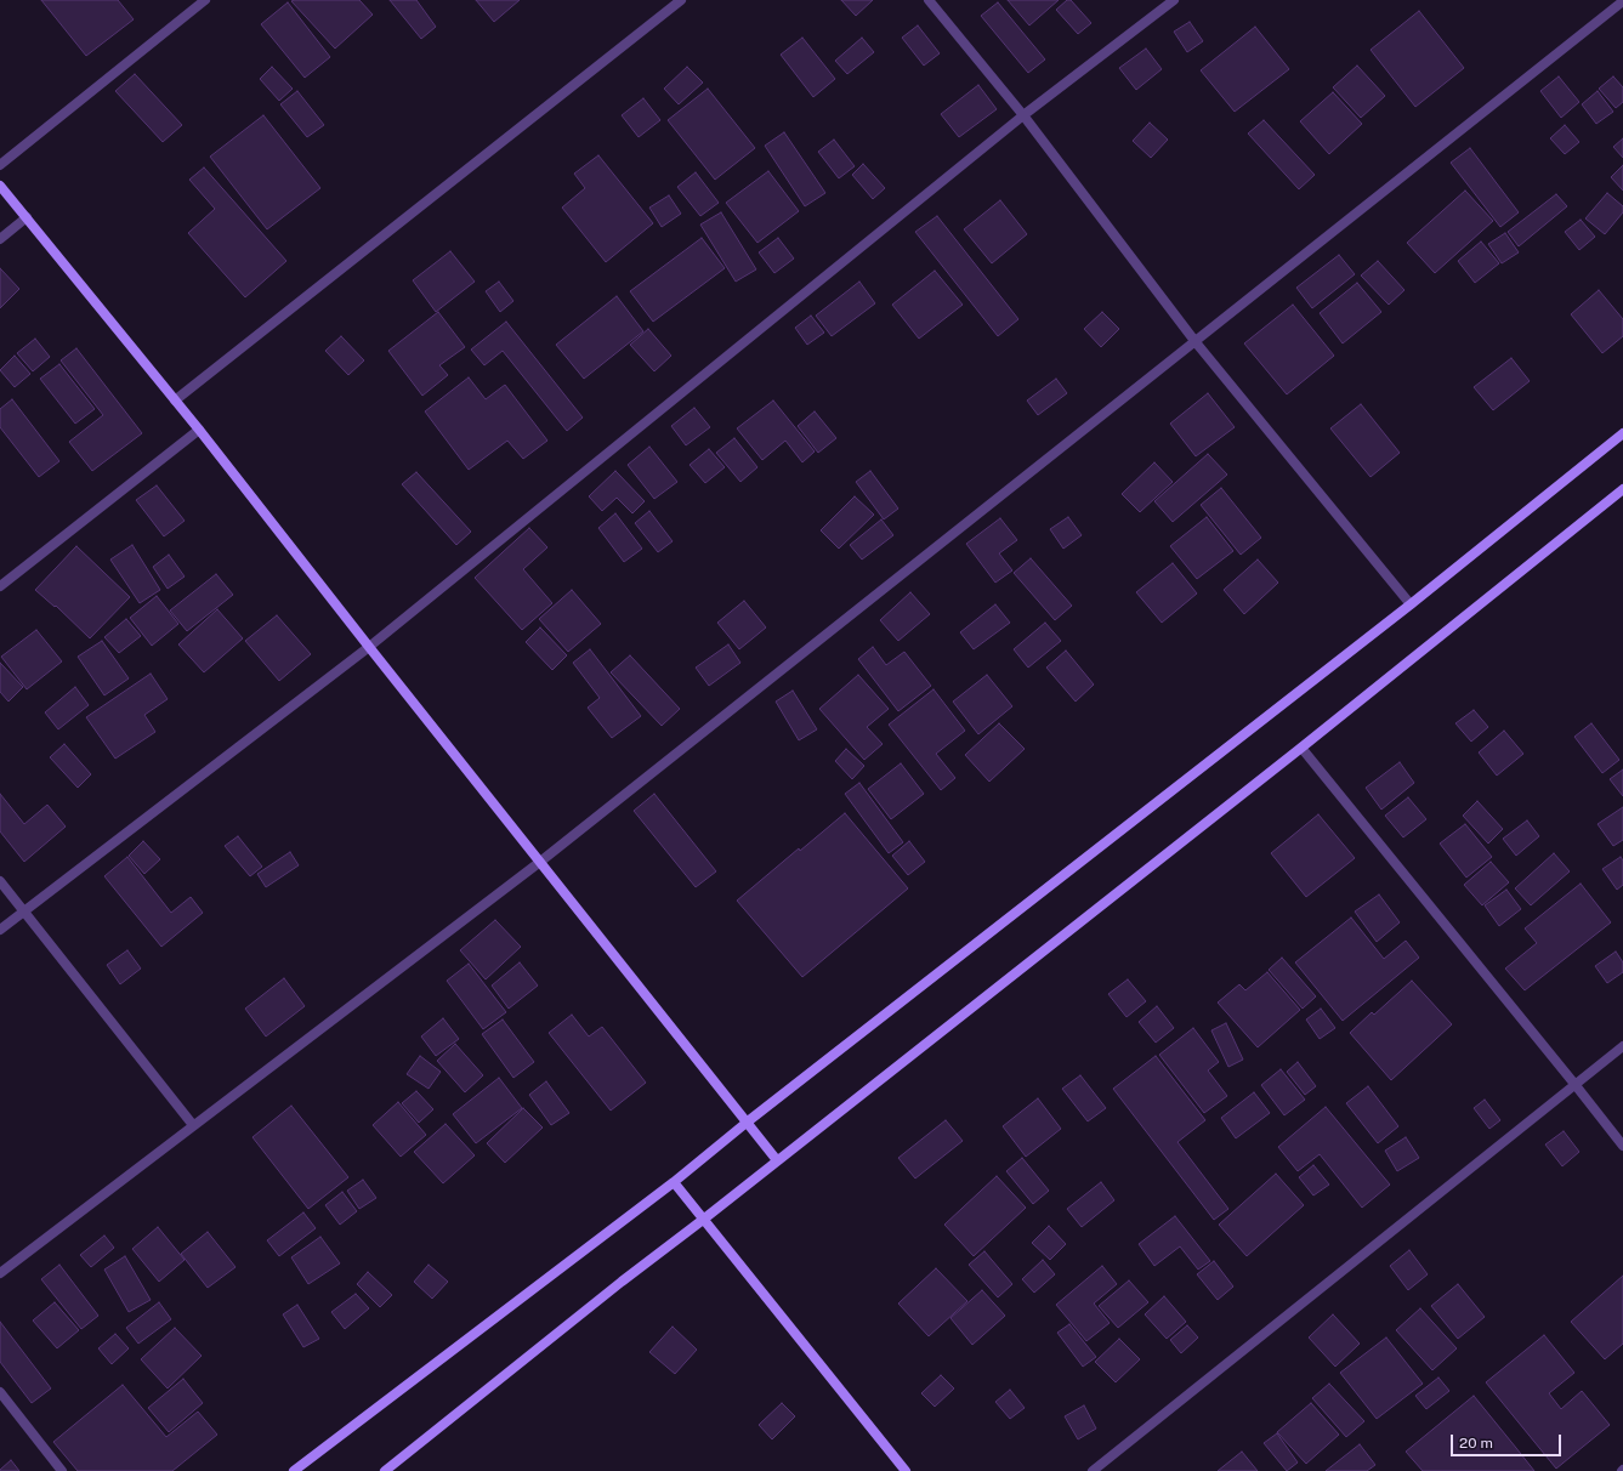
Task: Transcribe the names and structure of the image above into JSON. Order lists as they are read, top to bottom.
{
  "scale_bar": "20 m"
}
